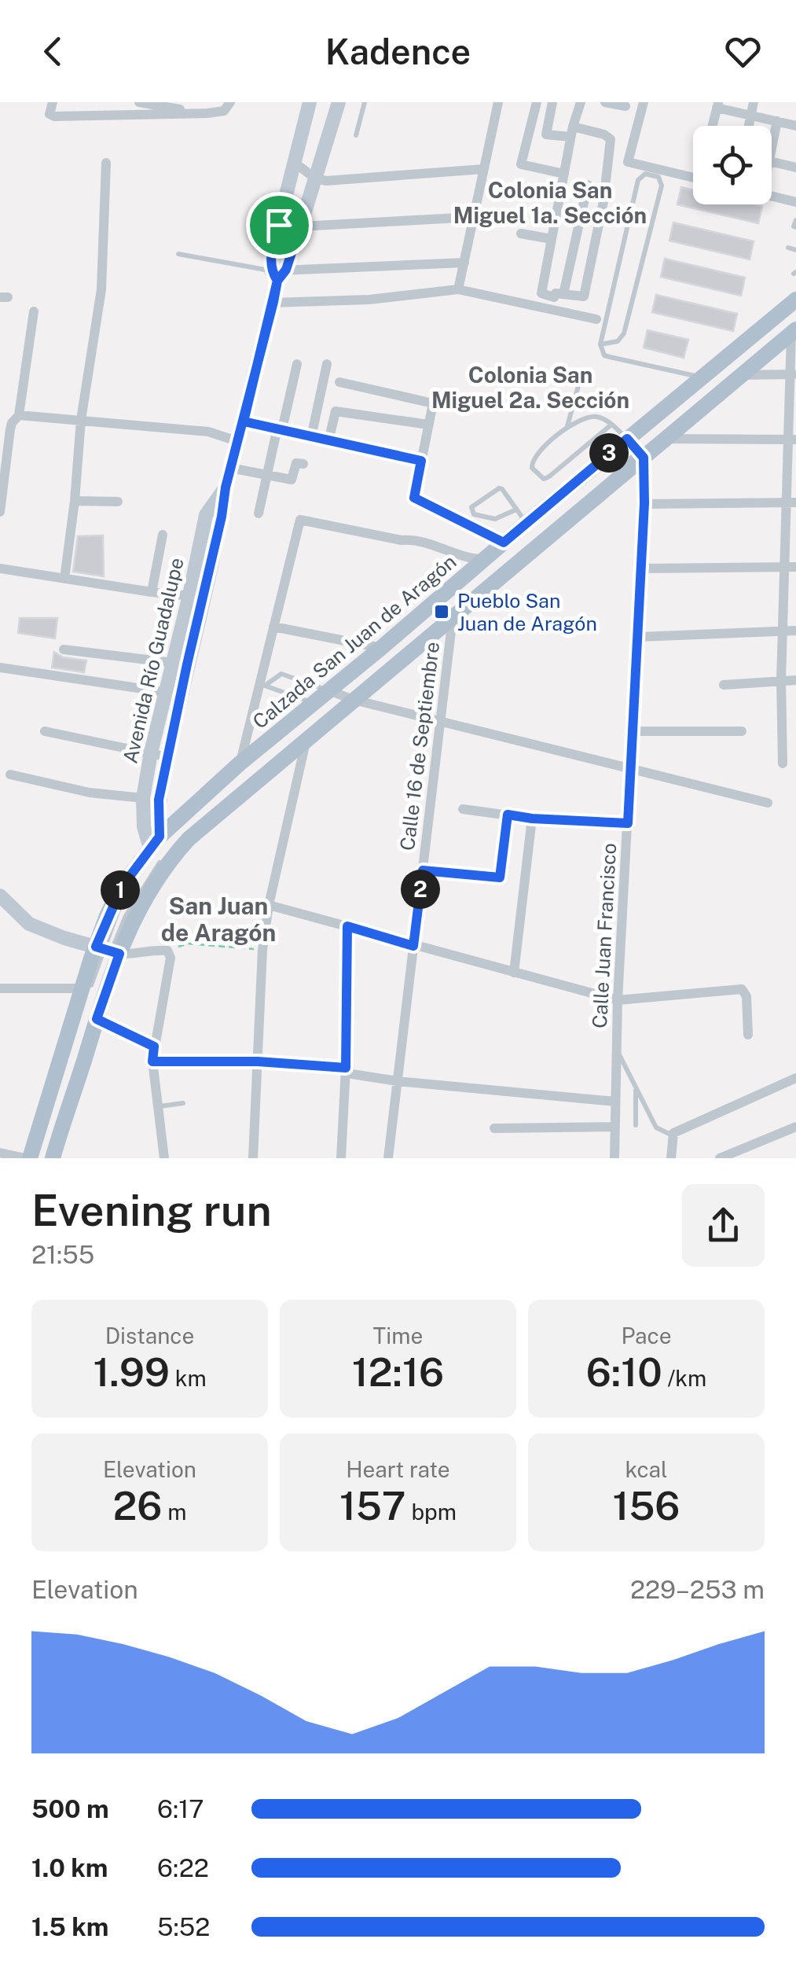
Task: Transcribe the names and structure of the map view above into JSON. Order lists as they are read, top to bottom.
{
  "streets": {
    "main road": ["Calzada San Juan de Aragón"],
    "street": ["Avenida Río Guadalupe", "Calle 16 de Septiembre", "Calle Juan Francisco"]
  },
  "crossings": [
    ["Calzada San Juan de Aragón", "Avenida Río Guadalupe"],
    ["Calzada San Juan de Aragón", "Calle 16 de Septiembre"],
    ["Calzada San Juan de Aragón", "Calle Juan Francisco"]
  ],
  "districts": ["Colonia San Miguel 1a. Sección", "Colonia San Miguel 2a. Sección", "San Juan de Aragón"],
  "places": {
    "transit": ["Pueblo San Juan de Aragón"]
  },
  "page": {
    "header": "Kadence",
    "pins": ["3", "2", "1"],
    "heading": ["Evening run", "21:55"],
    "stats": [
      ["Distance", "1.99 km"],
      ["Time", "12:16"],
      ["Pace", "6:10 /km"],
      ["Elevation", "26 m"],
      ["Heart rate", "157 bpm"],
      ["kcal", "156"]
    ],
    "chart": ["Elevation", "229–253 m"],
    "list": [
      {
        "name": "500 m",
        "note": "6:17"
      },
      {
        "name": "1.0 km",
        "note": "6:22"
      },
      {
        "name": "1.5 km",
        "note": "5:52"
      }
    ]
  }
}
